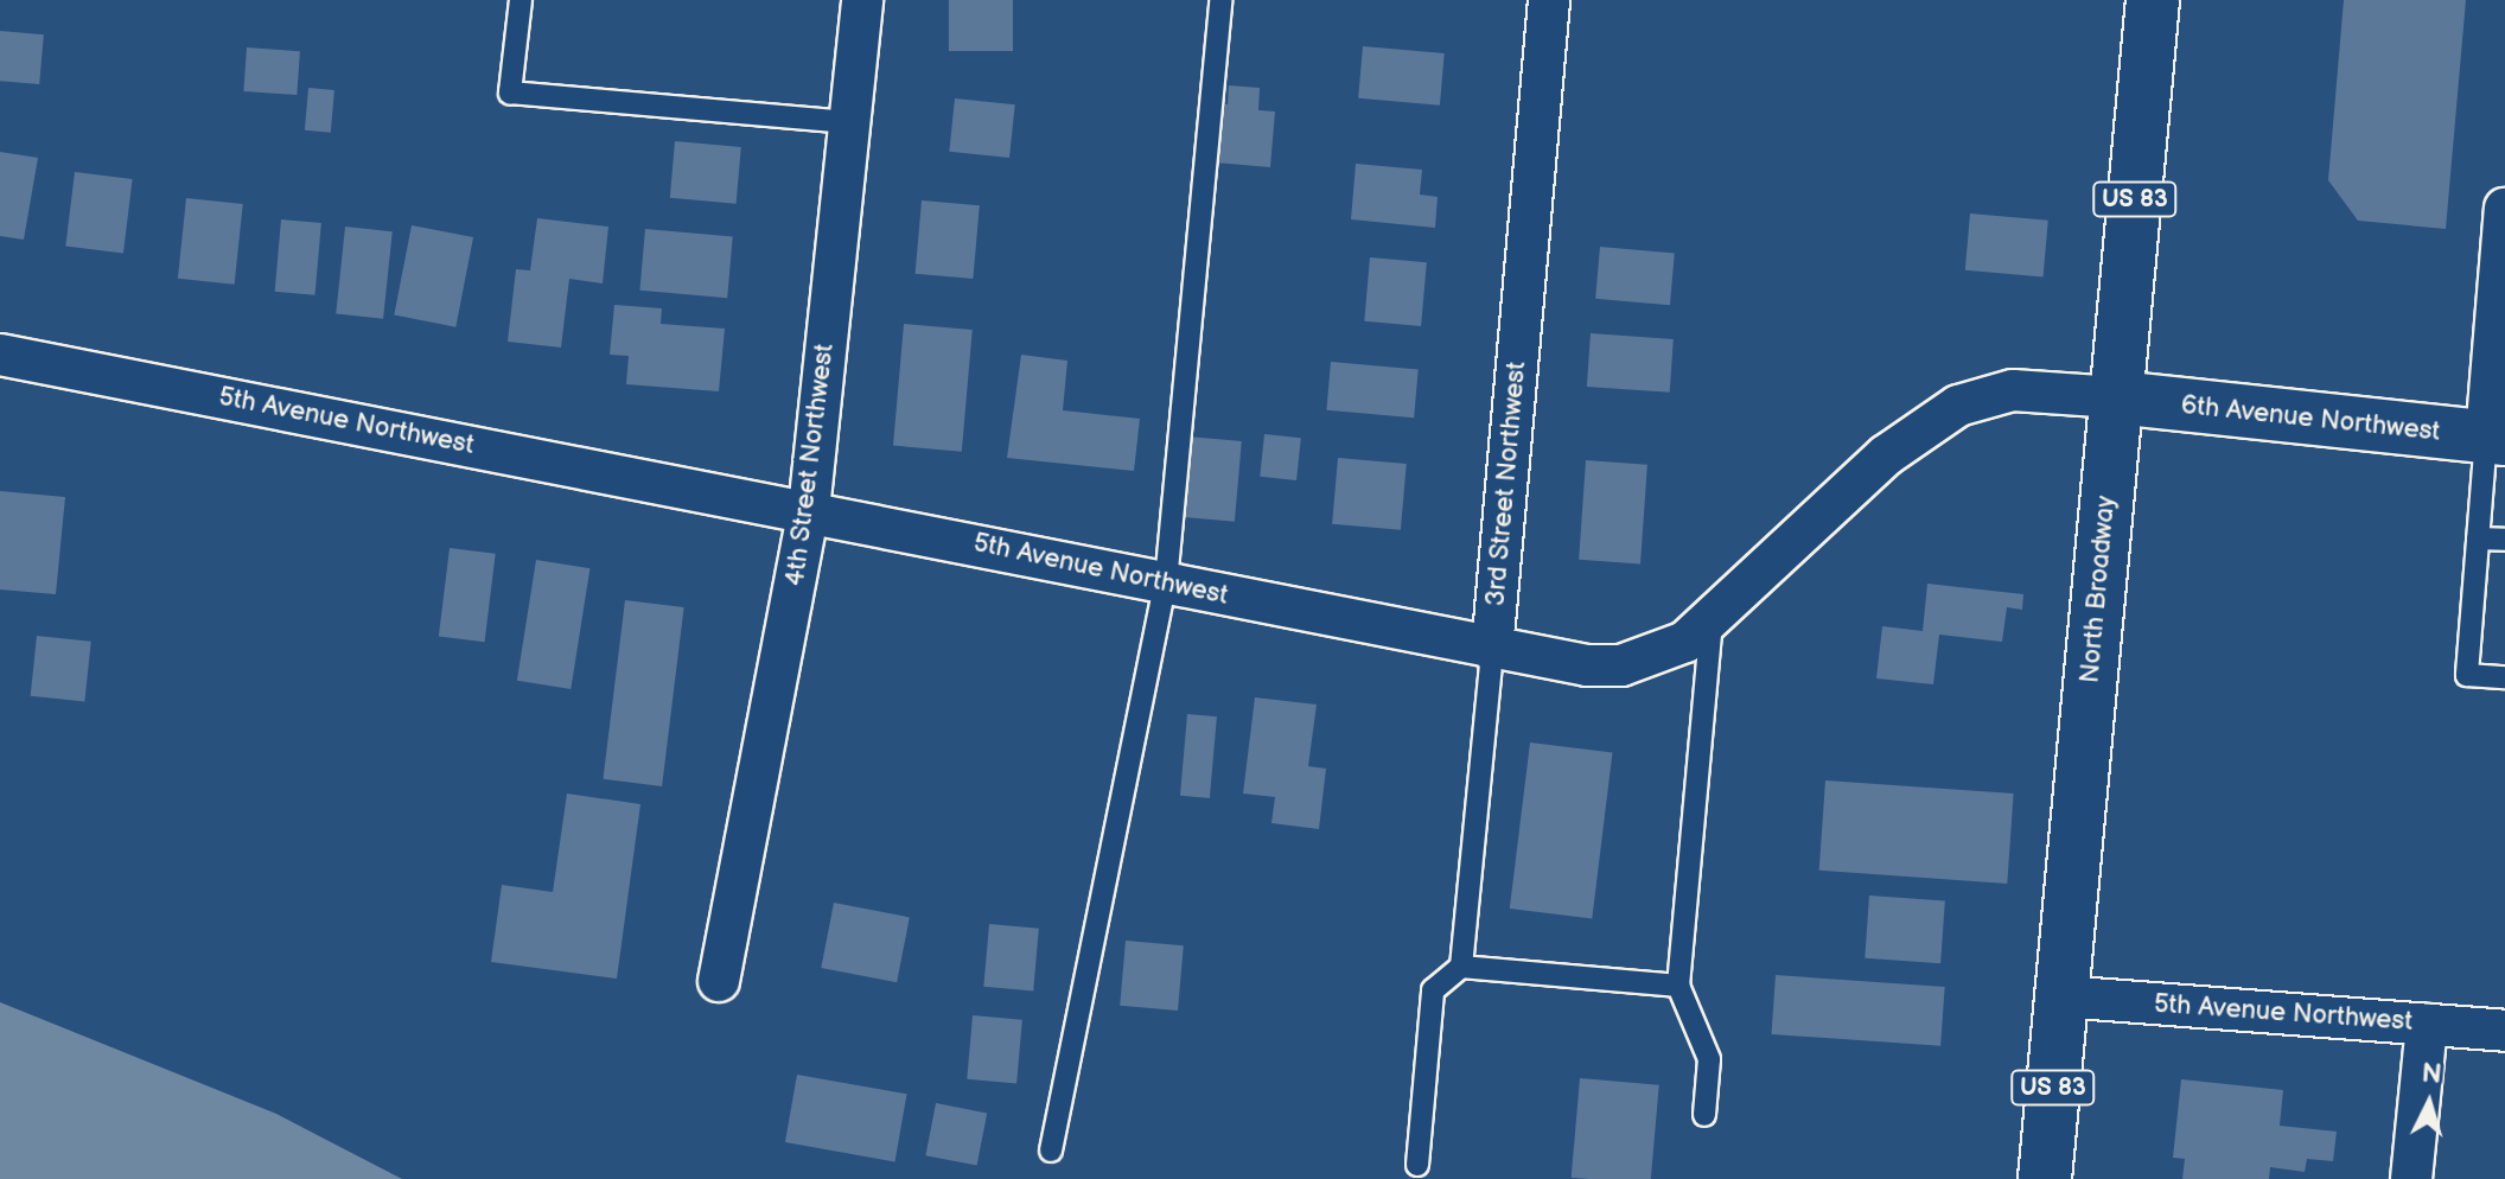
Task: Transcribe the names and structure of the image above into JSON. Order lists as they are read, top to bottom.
{
  "streets": {
    "main road": ["US 83", "6th Avenue Northwest", "North Broadway"],
    "street": ["5th Avenue Northwest", "4th Street Northwest", "3rd Street Northwest"]
  },
  "crossings": [
    ["6th Avenue Northwest", "5th Avenue Northwest"],
    ["6th Avenue Northwest", "North Broadway"],
    ["5th Avenue Northwest", "4th Street Northwest"],
    ["5th Avenue Northwest", "3rd Street Northwest"],
    ["5th Avenue Northwest", "North Broadway"]
  ],
  "north": "top"
}
